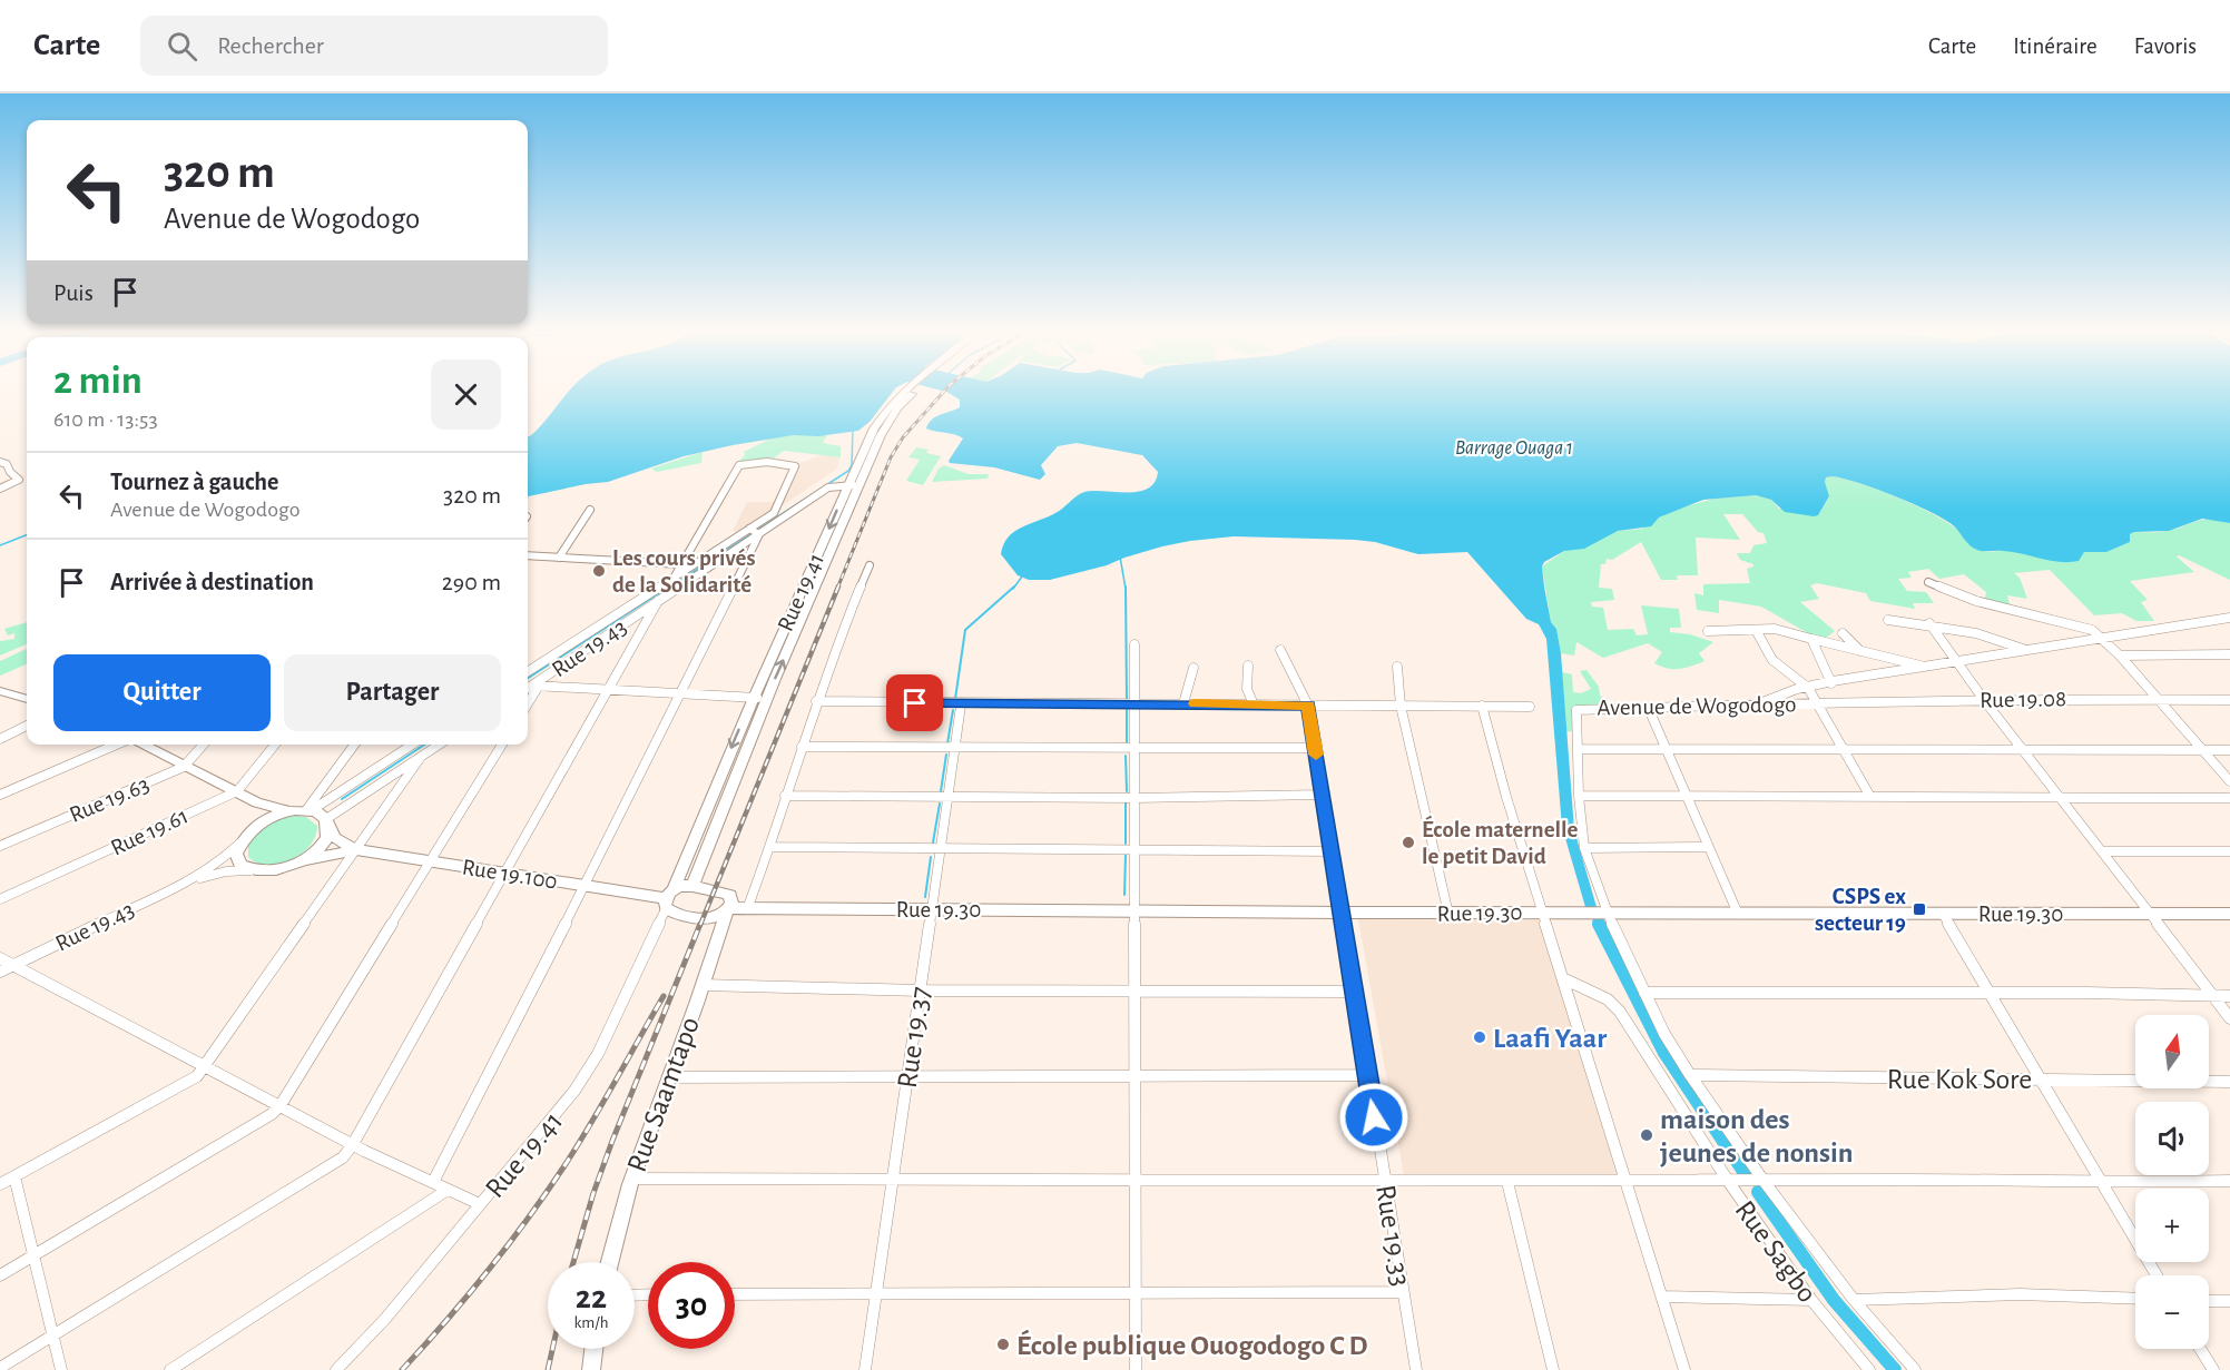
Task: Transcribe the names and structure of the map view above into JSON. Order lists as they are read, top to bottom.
{
  "streets": {
    "main road": [
      "Rue 19.41",
      "Rue 19.100",
      "Rue 19.30",
      "Rue Saamtapo"
    ],
    "street": [
      "Rue 19.43",
      "Rue 19.08",
      "Avenue de Wogodogo",
      "Rue 19.63",
      "Rue 19.61",
      "Rue 19.37",
      "Rue Kok Sore",
      "Rue 19.33",
      "Rue Sagbo"
    ]
  },
  "crossings": [
    ["Rue 19.41", "Rue 19.43"],
    ["Rue 19.41", "Rue 19.100"],
    ["Rue 19.41", "Rue 19.30"],
    ["Rue 19.43", "Rue 19.100"],
    ["Rue 19.08", "Avenue de Wogodogo"],
    ["Rue 19.100", "Rue 19.30"],
    ["Rue 19.30", "Rue 19.37"],
    ["Rue 19.30", "Rue Saamtapo"],
    ["Rue 19.30", "Rue 19.33"]
  ],
  "water": ["Barrage Ouaga 1"],
  "places": {
    "other": [
      "Les cours privés de la Solidarité",
      "École maternelle le petit David",
      "Laafi Yaar",
      "maison des jeunes de nonsin",
      "École publique Ouogodogo C D"
    ],
    "transit": ["CSPS ex secteur 19"]
  },
  "north": "top",
  "page": {
    "header": "Carte",
    "search": "Rechercher",
    "nav": ["Carte", "Itinéraire", "Favoris"],
    "turn": ["320 m", "Avenue de Wogodogo"],
    "then": "Puis",
    "heading": ["2 min", "610 m · 13:53"],
    "list": [
      {
        "name": "Tournez à gauche",
        "note": "Avenue de Wogodogo",
        "value": "320 m"
      },
      {
        "name": "Arrivée à destination",
        "value": "290 m"
      }
    ],
    "buttons": ["Quitter", "Partager"],
    "map_buttons": ["+", "−"],
    "speed": "22 km/h",
    "limit": "30"
  }
}
